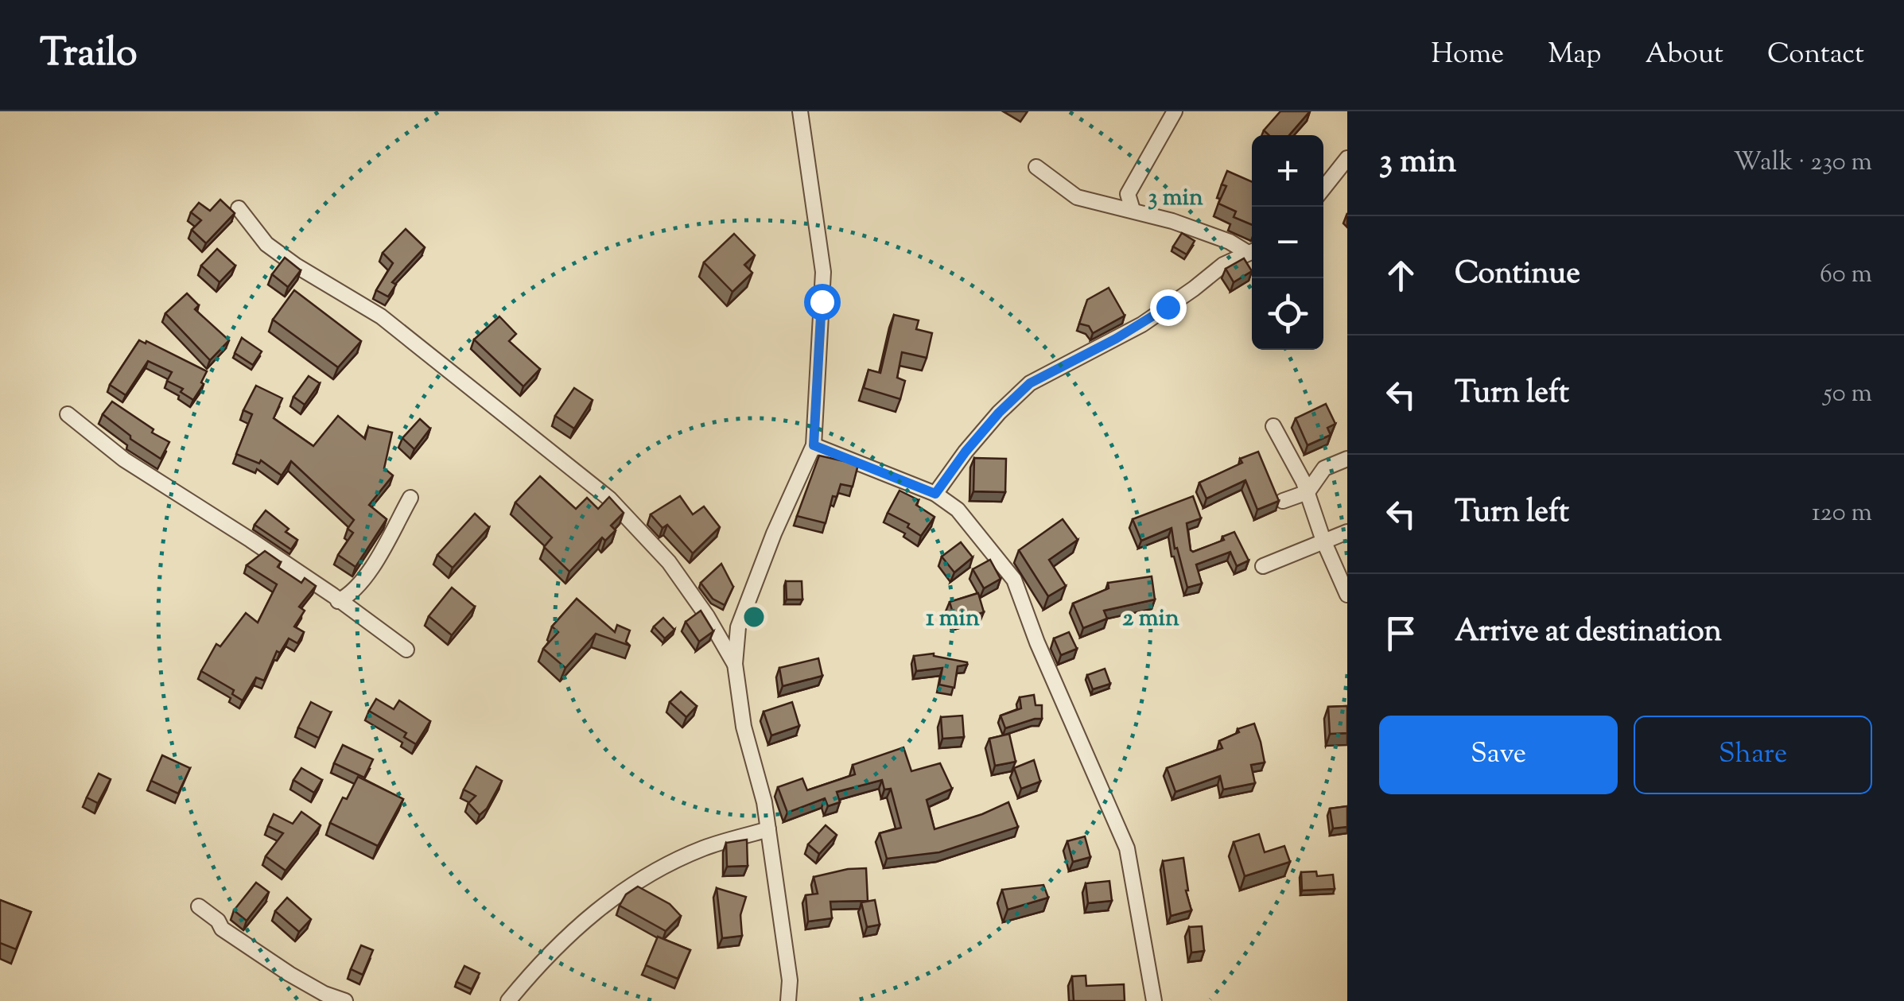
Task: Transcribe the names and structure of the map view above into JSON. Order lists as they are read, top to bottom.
{
  "page": {
    "header": "Trailo",
    "nav": [
      "Home",
      "Map",
      "About",
      "Contact"
    ],
    "heading": ["3 min", "Walk · 230 m"],
    "map_buttons": ["+", "−"],
    "list": [
      ["Continue", "60 m"],
      ["Turn left", "50 m"],
      ["Turn left", "120 m"],
      "Arrive at destination"
    ],
    "buttons": ["Save", "Share"]
  },
  "rings": ["3 min", "1 min", "2 min"]
}
